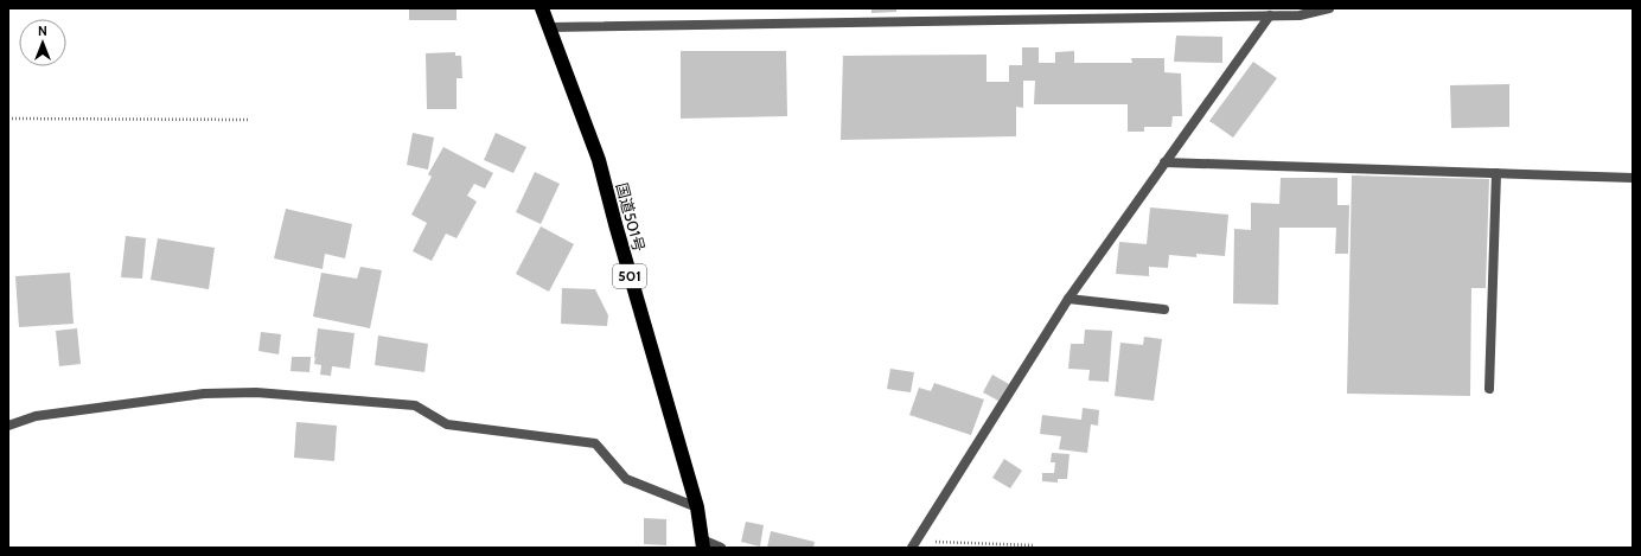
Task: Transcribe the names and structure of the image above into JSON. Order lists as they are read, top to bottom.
{
  "streets": {
    "highway": ["国道501号", "501"]
  },
  "north": "top"
}
